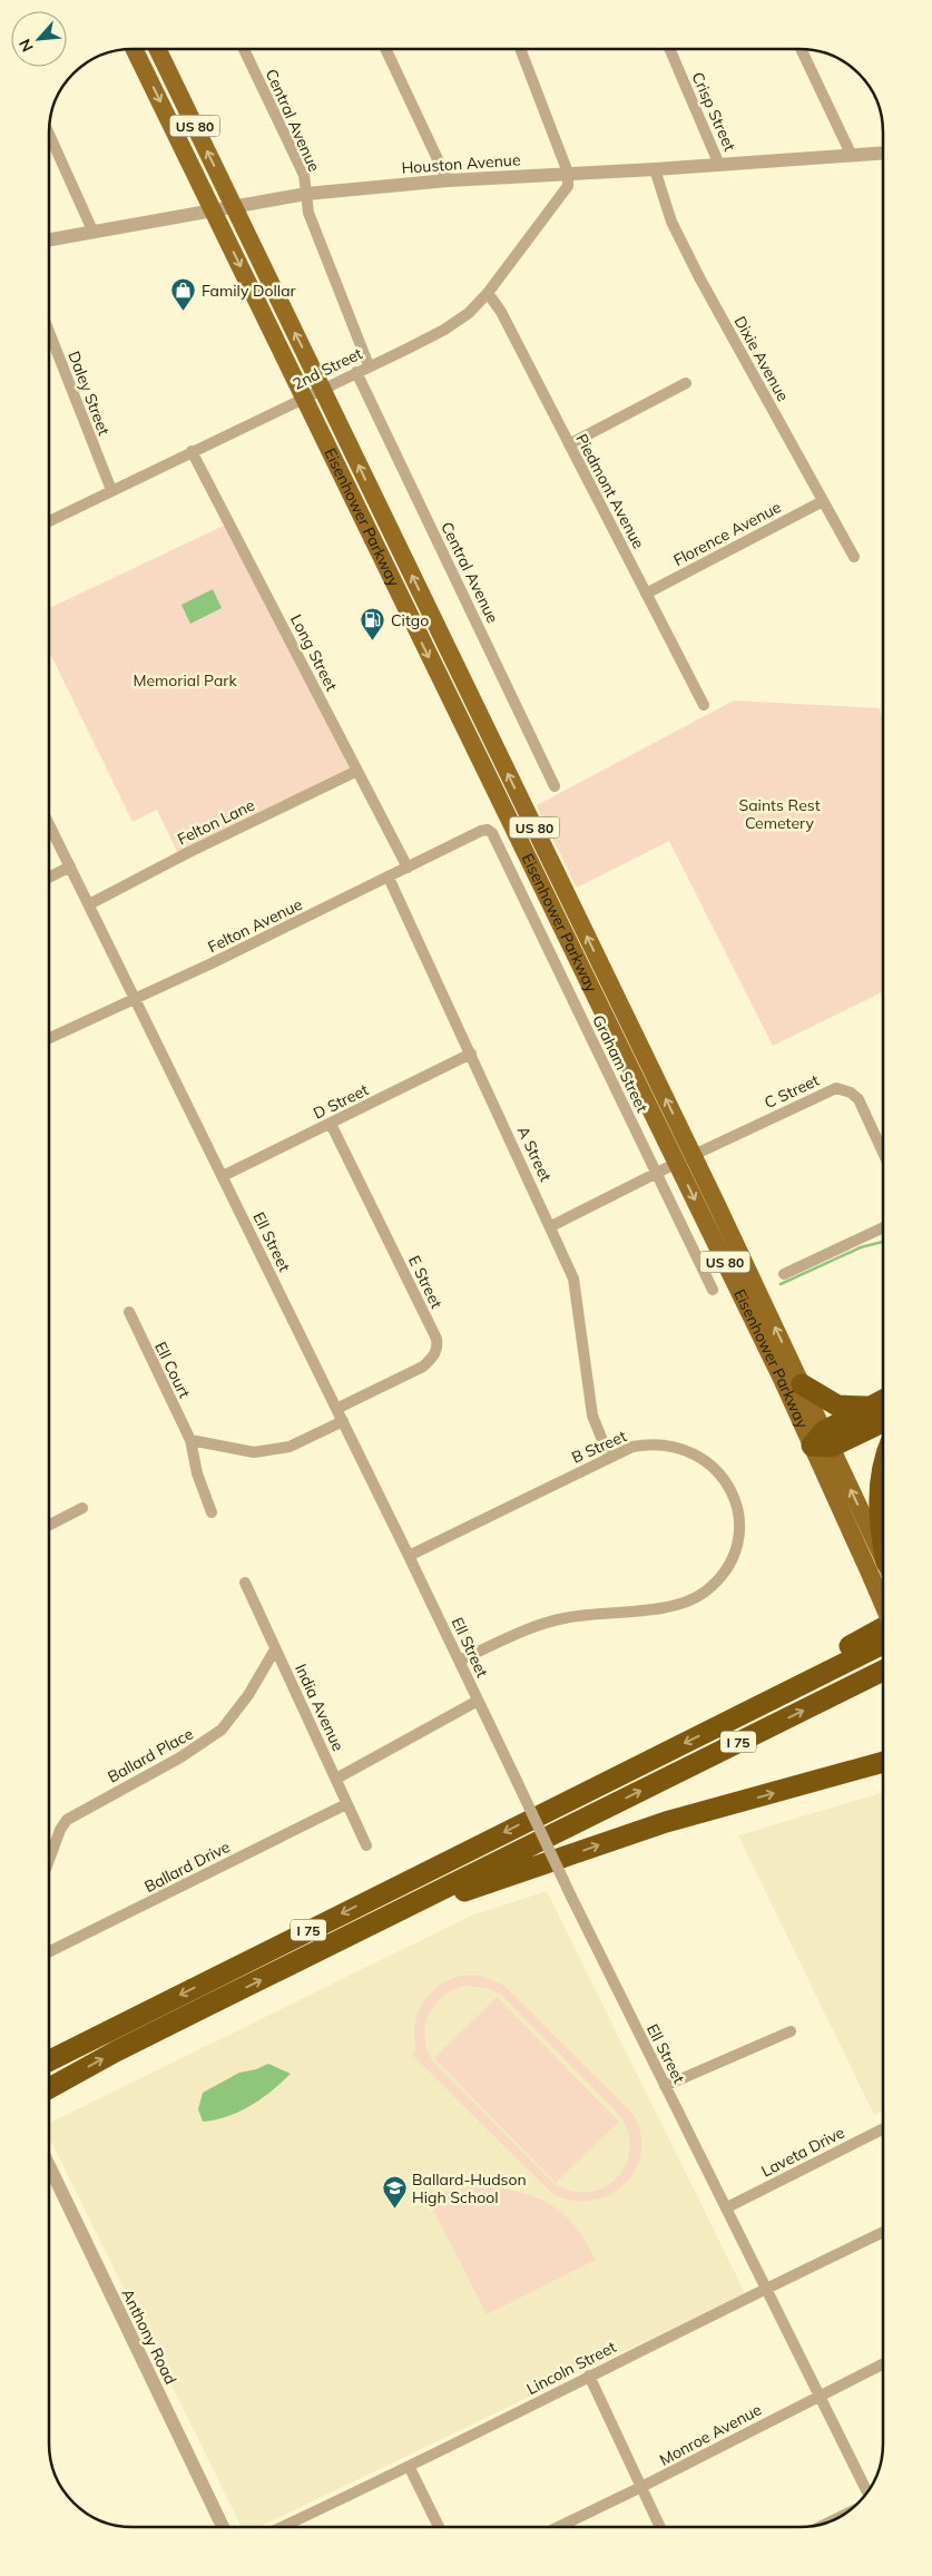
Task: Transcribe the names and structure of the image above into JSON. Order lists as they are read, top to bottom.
{
  "streets": {
    "highway": ["I 75"],
    "main road": ["US 80", "Eisenhower Parkway"],
    "street": [
      "Crisp Street",
      "Central Avenue",
      "Houston Avenue",
      "Dixie Avenue",
      "2nd Street",
      "Daley Street",
      "Piedmont Avenue",
      "Florence Avenue",
      "Long Street",
      "Felton Lane",
      "Felton Avenue",
      "Graham Street",
      "C Street",
      "D Street",
      "A Street",
      "Ell Street",
      "E Street",
      "Ell Court",
      "B Street",
      "India Avenue",
      "Ballard Place",
      "Ballard Drive",
      "Laveta Drive",
      "Anthony Road",
      "Lincoln Street",
      "Monroe Avenue"
    ]
  },
  "crossings": [
    ["Crisp Street", "Houston Avenue"],
    ["Central Avenue", "Houston Avenue"],
    ["Central Avenue", "2nd Street"],
    ["Houston Avenue", "Dixie Avenue"],
    ["Houston Avenue", "2nd Street"],
    ["Houston Avenue", "Eisenhower Parkway"],
    ["Dixie Avenue", "Florence Avenue"],
    ["2nd Street", "Daley Street"],
    ["2nd Street", "Piedmont Avenue"],
    ["2nd Street", "Eisenhower Parkway"],
    ["2nd Street", "Long Street"],
    ["Piedmont Avenue", "Florence Avenue"],
    ["Eisenhower Parkway", "C Street"],
    ["Long Street", "Felton Lane"],
    ["Long Street", "Felton Avenue"],
    ["Felton Lane", "Ell Street"],
    ["Felton Avenue", "Graham Street"],
    ["Felton Avenue", "A Street"],
    ["Felton Avenue", "Ell Street"],
    ["Graham Street", "C Street"],
    ["C Street", "A Street"],
    ["D Street", "A Street"],
    ["D Street", "Ell Street"],
    ["D Street", "E Street"],
    ["A Street", "B Street"],
    ["Ell Street", "E Street"],
    ["Ell Street", "B Street"],
    ["Ell Street", "Laveta Drive"],
    ["Ell Street", "Lincoln Street"],
    ["Ell Street", "Monroe Avenue"],
    ["India Avenue", "Ballard Place"],
    ["India Avenue", "Ballard Drive"]
  ],
  "parks": ["Memorial Park", "Saints Rest Cemetery"],
  "places": {
    "shop": ["Family Dollar"],
    "fuel station": ["Citgo"],
    "school or university": ["Ballard-Hudson High School"]
  },
  "north": "bottom left"
}
